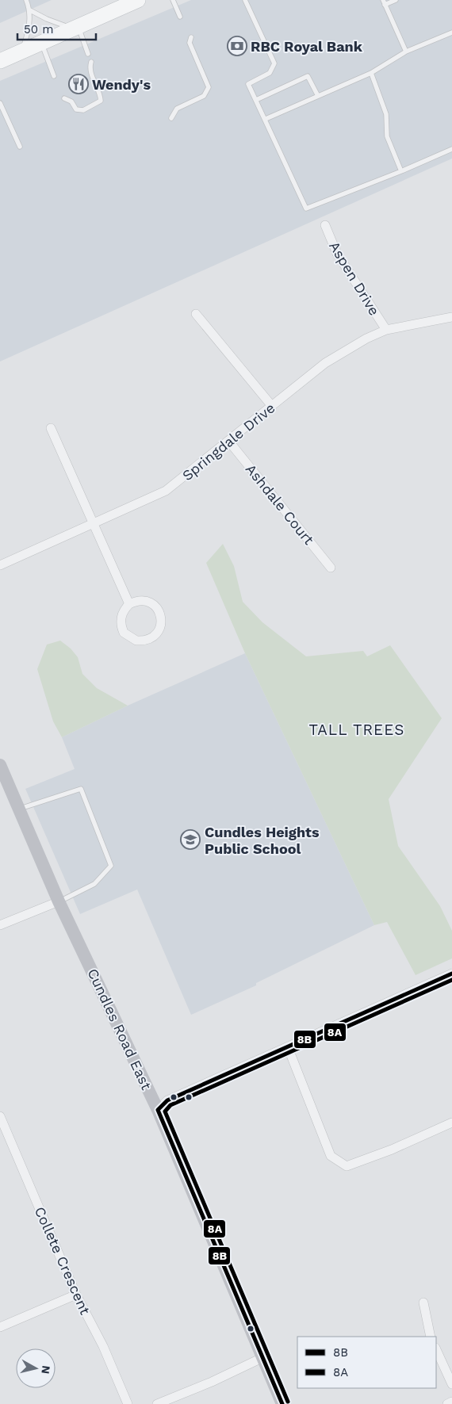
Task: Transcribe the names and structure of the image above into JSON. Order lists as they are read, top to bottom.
{
  "streets": {
    "main road": ["Cundles Road East"],
    "street": [
      "Aspen Drive",
      "Springdale Drive",
      "Ashdale Court",
      "Collete Crescent"
    ]
  },
  "crossings": [
    ["Aspen Drive", "Springdale Drive"],
    ["Springdale Drive", "Ashdale Court"]
  ],
  "districts": ["TALL TREES"],
  "places": {
    "bank": ["RBC Royal Bank"],
    "restaurant": ["Wendy's"],
    "school or university": ["Cundles Heights Public School"]
  },
  "lines": ["transit line 8B", "transit line 8A"],
  "legend": ["8B", "8A"],
  "scale_bar": "50 m",
  "north": "right"
}
